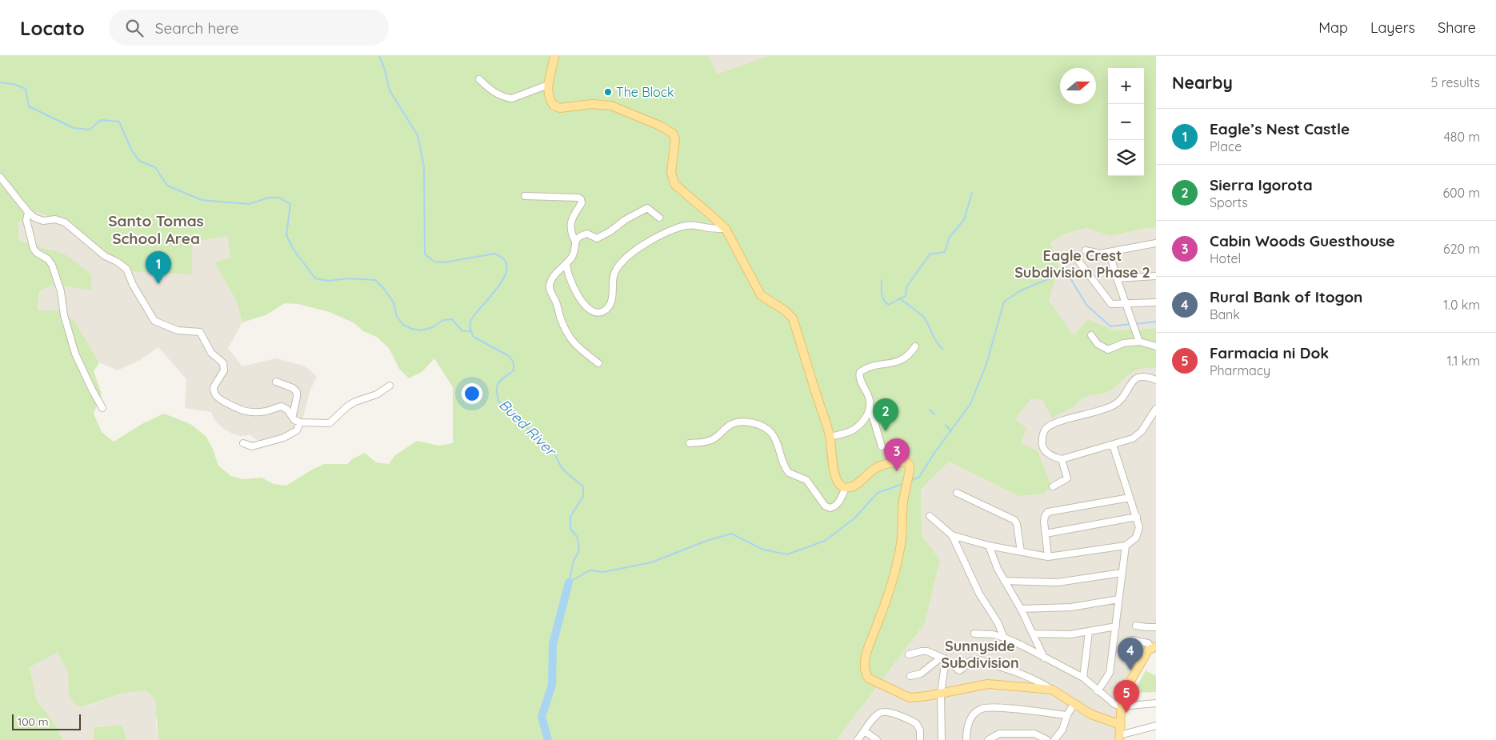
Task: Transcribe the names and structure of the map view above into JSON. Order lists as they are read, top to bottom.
{
  "districts": ["Santo Tomas School Area", "Eagle Crest Subdivision Phase 2", "Sunnyside Subdivision"],
  "water": ["Bued River"],
  "places": ["The Block"],
  "scale_bar": "100 m",
  "north": "right",
  "page": {
    "header": "Locato",
    "search": "Search here",
    "nav": ["Map", "Layers", "Share"],
    "heading": ["Nearby", "5 results"],
    "map_buttons": ["+", "−"],
    "list": [
      {
        "mark": "1",
        "name": "Eagle’s Nest Castle",
        "note": "Place",
        "value": "480 m"
      },
      {
        "mark": "2",
        "name": "Sierra Igorota",
        "note": "Sports",
        "value": "600 m"
      },
      {
        "mark": "3",
        "name": "Cabin Woods Guesthouse",
        "note": "Hotel",
        "value": "620 m"
      },
      {
        "mark": "4",
        "name": "Rural Bank of Itogon",
        "note": "Bank",
        "value": "1.0 km"
      },
      {
        "mark": "5",
        "name": "Farmacia ni Dok",
        "note": "Pharmacy",
        "value": "1.1 km"
      }
    ],
    "pins": [
      "1",
      "2",
      "3",
      "4",
      "5"
    ],
    "scale": "100 m"
  }
}
